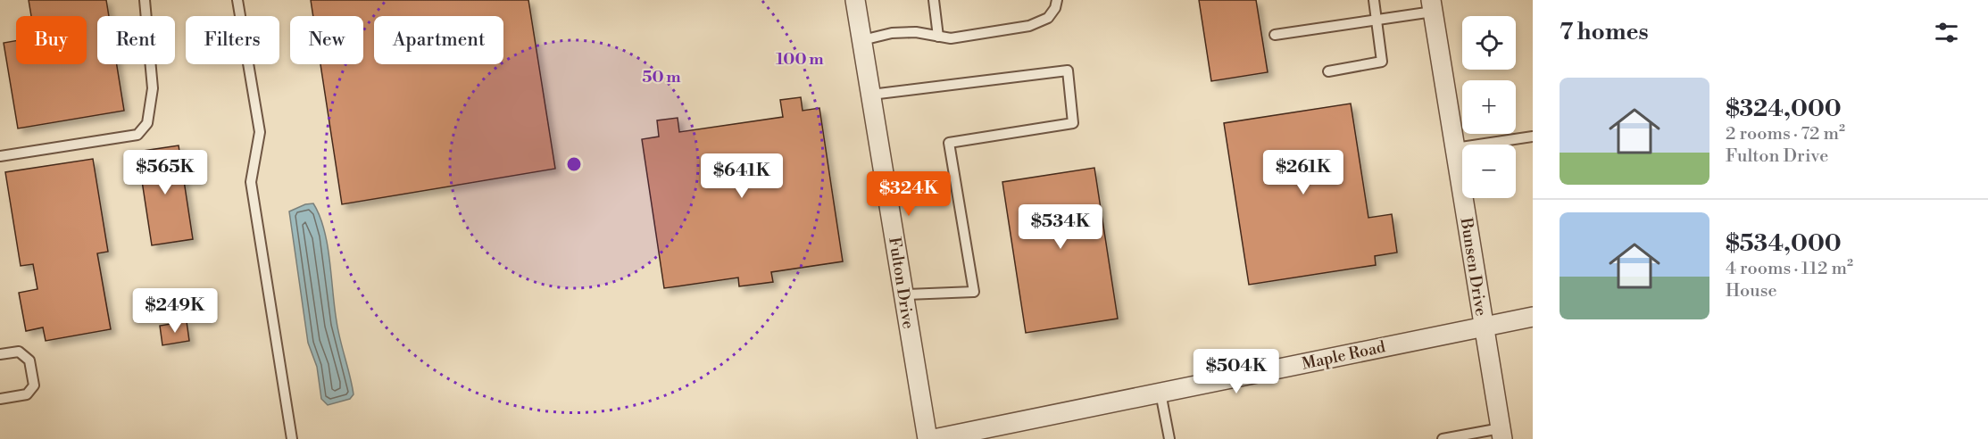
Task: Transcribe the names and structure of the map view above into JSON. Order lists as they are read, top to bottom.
{
  "streets": {
    "street": ["Bunsen Drive", "Fulton Drive", "Maple Road"]
  },
  "crossings": [
    ["Bunsen Drive", "Maple Road"]
  ],
  "page": {
    "heading": "7 homes",
    "map_buttons": ["+", "−"],
    "chip": [
      "Buy",
      "Rent",
      "Filters",
      "New",
      "Apartment"
    ],
    "list": [
      {
        "name": "$324,000",
        "note": "2 rooms · 72 m² · Fulton Drive"
      },
      {
        "name": "$534,000",
        "note": "4 rooms · 112 m² · House"
      }
    ],
    "price": [
      "$565K",
      "$261K",
      "$641K",
      "$324K",
      "$534K",
      "$249K",
      "$504K"
    ]
  },
  "rings": ["100 m", "50 m"]
}
